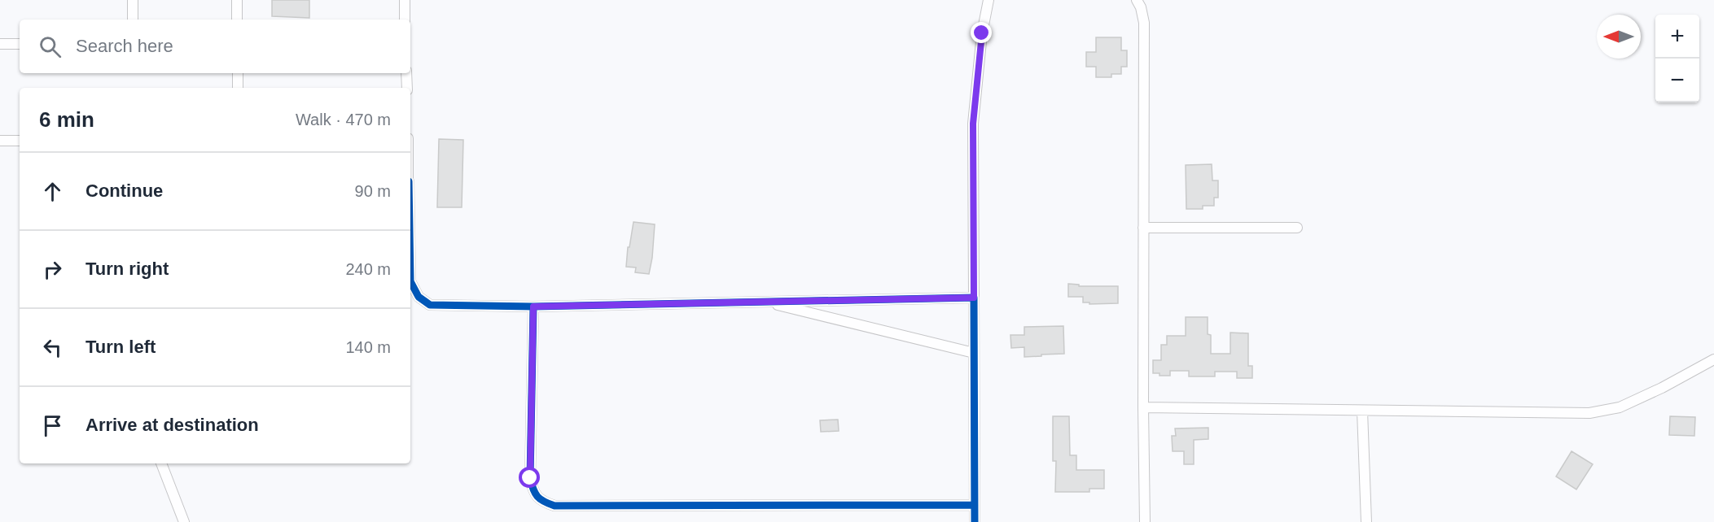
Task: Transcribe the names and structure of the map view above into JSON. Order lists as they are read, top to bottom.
{
  "north": "left",
  "page": {
    "map_buttons": ["+", "−"],
    "search": "Search here",
    "heading": ["6 min", "Walk · 470 m"],
    "list": [
      ["Continue", "90 m"],
      ["Turn right", "240 m"],
      ["Turn left", "140 m"],
      "Arrive at destination"
    ]
  }
}
